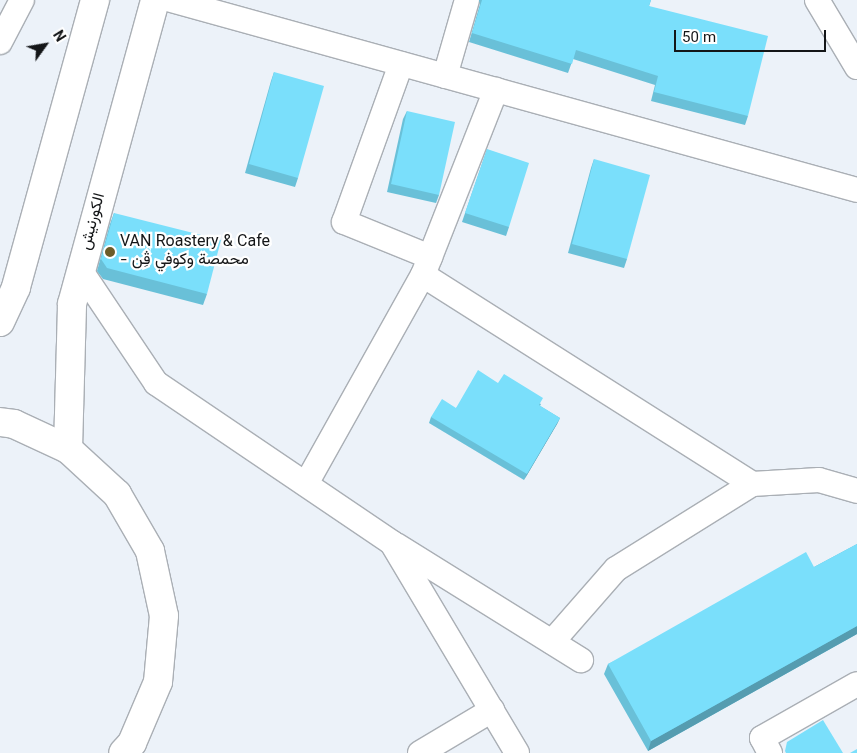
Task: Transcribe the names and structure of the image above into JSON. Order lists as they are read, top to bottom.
{
  "streets": {
    "main road": ["الكورنيش"]
  },
  "places": ["VAN Roastery & Cafe - محمصة وكوفي ڤِن"],
  "scale_bar": "50 m",
  "north": "top right"
}
